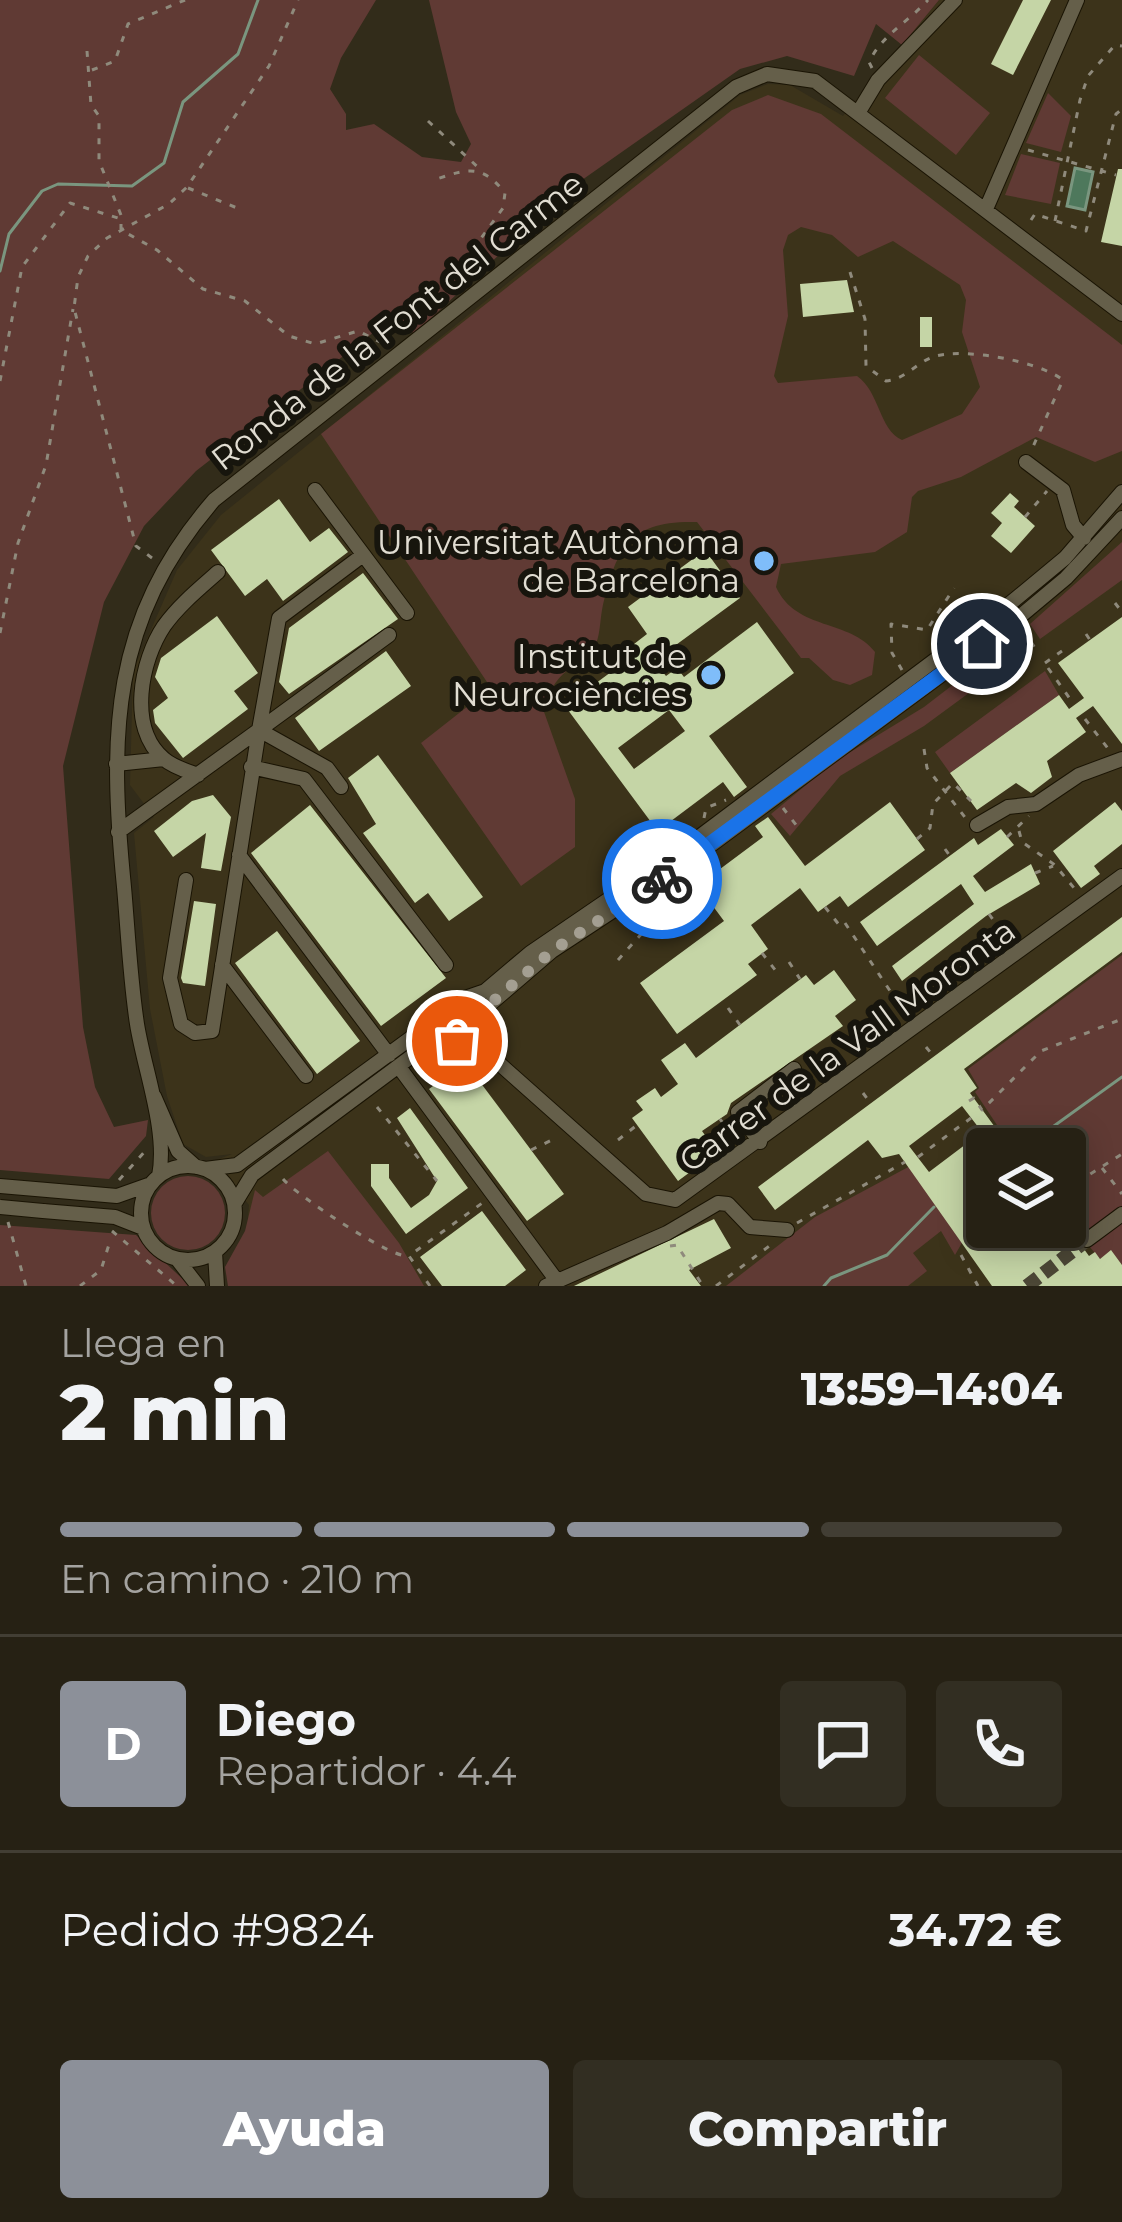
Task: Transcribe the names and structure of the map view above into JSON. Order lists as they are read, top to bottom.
{
  "streets": {
    "street": ["Ronda de la Font del Carme", "Carrer de la Vall Moronta"]
  },
  "places": ["Universitat Autònoma de Barcelona", "Institut de Neurociències"],
  "page": {
    "heading": ["2 min", "Llega en", "13:59–14:04"],
    "panel": [
      "Diego",
      "Repartidor · 4.4",
      "Pedido #9824",
      "34.72 €"
    ],
    "bar": "En camino · 210 m",
    "round": "D",
    "buttons": ["Ayuda", "Compartir"]
  }
}
